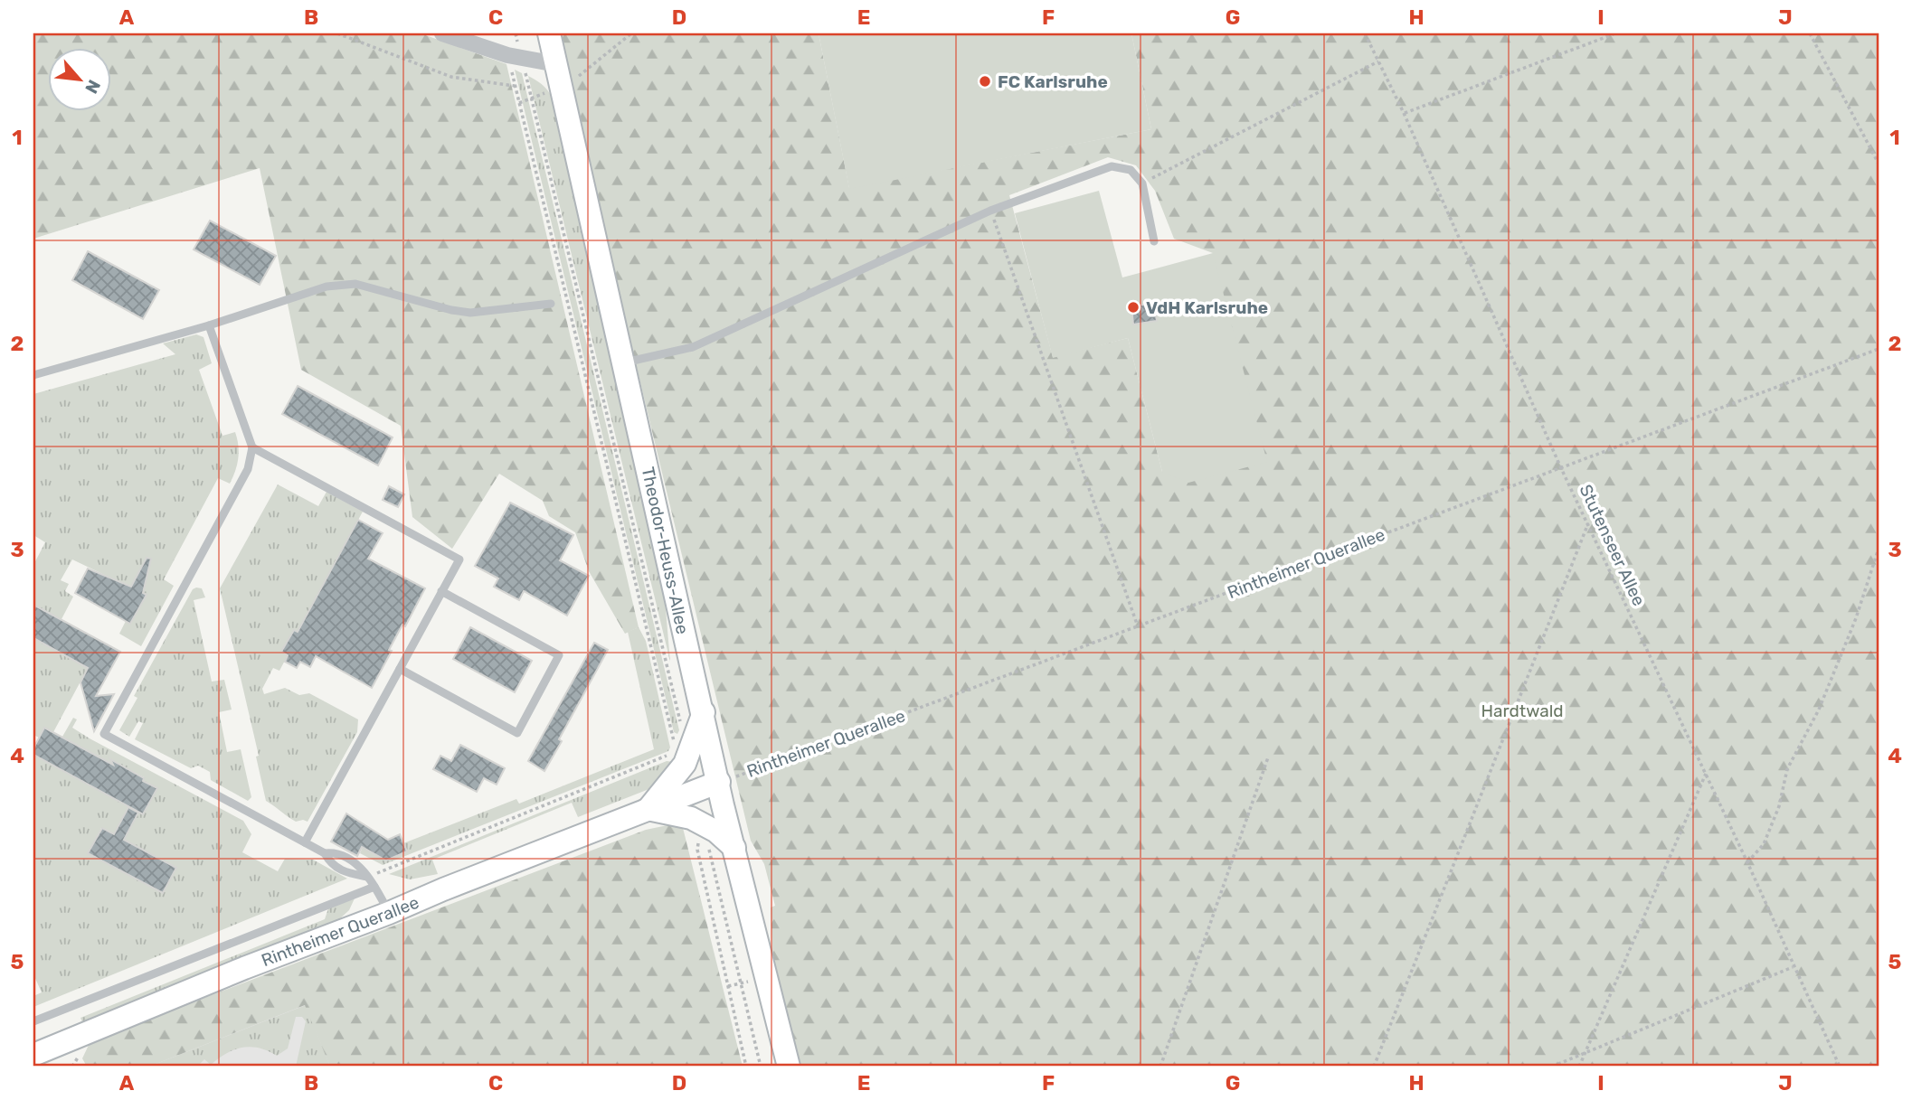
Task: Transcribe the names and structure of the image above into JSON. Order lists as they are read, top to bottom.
{
  "streets": {
    "main road": ["Theodor-Heuss-Allee", "Rintheimer Querallee"],
    "path": ["Stutenseer Allee"]
  },
  "crossings": [
    ["Stutenseer Allee", "Rintheimer Querallee"],
    ["Theodor-Heuss-Allee", "Rintheimer Querallee"]
  ],
  "parks": ["Hardtwald"],
  "places": ["FC Karlsruhe", "VdH Karlsruhe"],
  "north": "bottom right",
  "grid": {
    "columns": [
      "A",
      "B",
      "C",
      "D",
      "E",
      "F",
      "G",
      "H",
      "I",
      "J"
    ],
    "rows": [
      "1",
      "2",
      "3",
      "4",
      "5"
    ]
  }
}
